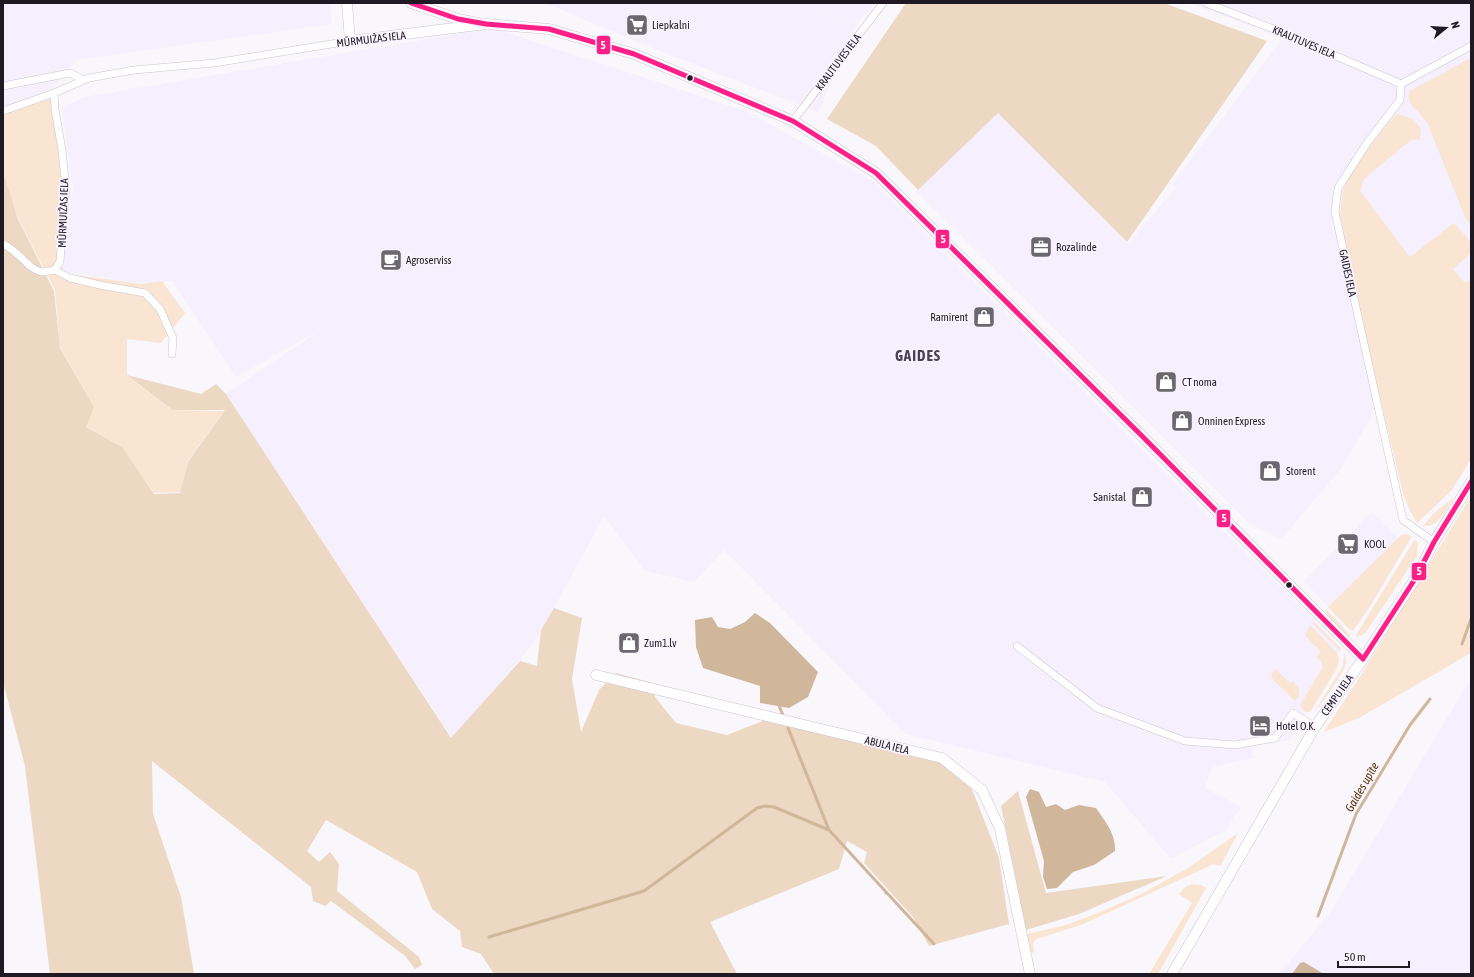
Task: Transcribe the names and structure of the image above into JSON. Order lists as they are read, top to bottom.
{
  "streets": {
    "street": [
      "MŪRMUIŽAS IELA",
      "KRAUTUVES IELA",
      "GAIDES IELA",
      "CEMPU IELA",
      "ABULA IELA"
    ]
  },
  "crossings": [
    ["MŪRMUIŽAS IELA", "KRAUTUVES IELA"],
    ["MŪRMUIŽAS IELA", "CEMPU IELA"],
    ["KRAUTUVES IELA", "GAIDES IELA"],
    ["GAIDES IELA", "CEMPU IELA"]
  ],
  "districts": ["GAIDES"],
  "water": ["Gaides upīte"],
  "places": {
    "supermarket": ["Liepkalni", "KOOL"],
    "office": ["Rozalinde"],
    "cafe": ["Agroserviss"],
    "shop": [
      "Ramirent",
      "CT noma",
      "Onninen Express",
      "Storent",
      "Sanistal",
      "Zum1.lv"
    ],
    "hotel": ["Hotel O.K."]
  },
  "lines": ["transit line 5"],
  "scale_bar": "50 m",
  "north": "right"
}
